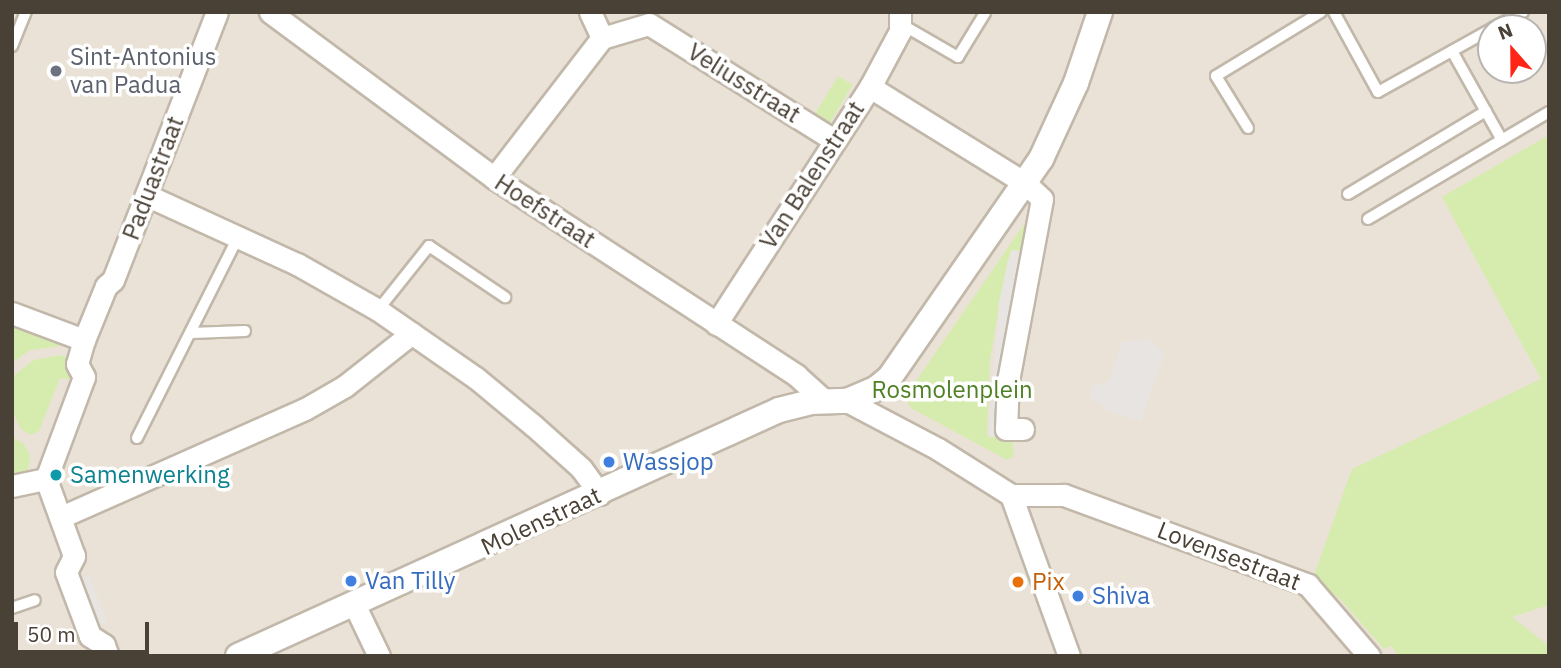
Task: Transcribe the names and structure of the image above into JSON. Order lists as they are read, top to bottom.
{
  "streets": {
    "street": [
      "Veliusstraat",
      "Van Balenstraat",
      "Paduastraat",
      "Hoefstraat",
      "Molenstraat",
      "Lovensestraat"
    ]
  },
  "crossings": [
    ["Veliusstraat", "Van Balenstraat"],
    ["Van Balenstraat", "Hoefstraat"],
    ["Hoefstraat", "Molenstraat"]
  ],
  "parks": ["Rosmolenplein"],
  "places": [
    "Sint-Antonius van Padua",
    "Wassjop",
    "Samenwerking",
    "Van Tilly",
    "Pix",
    "Shiva"
  ],
  "scale_bar": "50 m",
  "north": "top"
}
